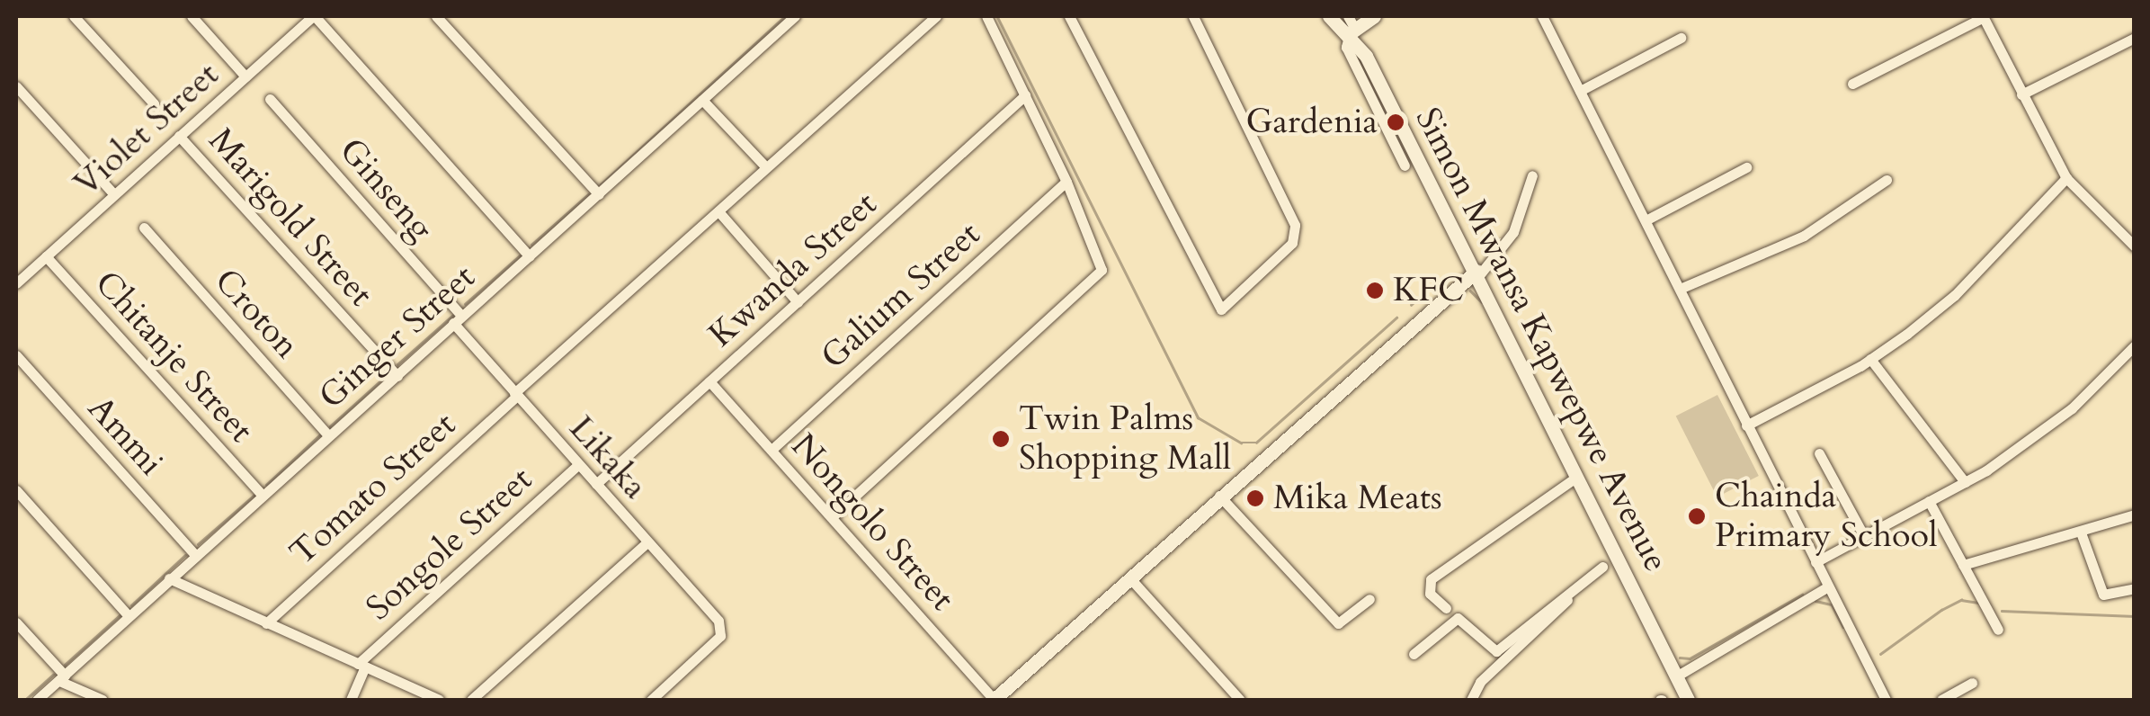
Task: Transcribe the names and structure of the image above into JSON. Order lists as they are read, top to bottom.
{
  "streets": {
    "main road": ["Simon Mwansa Kapwepwe Avenue"],
    "street": [
      "Violet Street",
      "Ginseng",
      "Marigold Street",
      "Kwanda Street",
      "Galium Street",
      "Croton",
      "Ginger Street",
      "Chitanje Street",
      "Ammi",
      "Likaka",
      "Tomato Street",
      "Nongolo Street",
      "Songole Street"
    ]
  },
  "crossings": [
    ["Violet Street", "Marigold Street"],
    ["Violet Street", "Chitanje Street"],
    ["Ginseng", "Ginger Street"],
    ["Ginseng", "Likaka"],
    ["Marigold Street", "Ginger Street"],
    ["Kwanda Street", "Likaka"],
    ["Kwanda Street", "Nongolo Street"],
    ["Galium Street", "Nongolo Street"],
    ["Croton", "Ginger Street"],
    ["Ginger Street", "Chitanje Street"],
    ["Ginger Street", "Ammi"],
    ["Ginger Street", "Likaka"],
    ["Likaka", "Tomato Street"],
    ["Likaka", "Songole Street"]
  ],
  "places": [
    "Gardenia",
    "KFC",
    "Twin Palms Shopping Mall",
    "Mika Meats",
    "Chainda Primary School"
  ]
}
